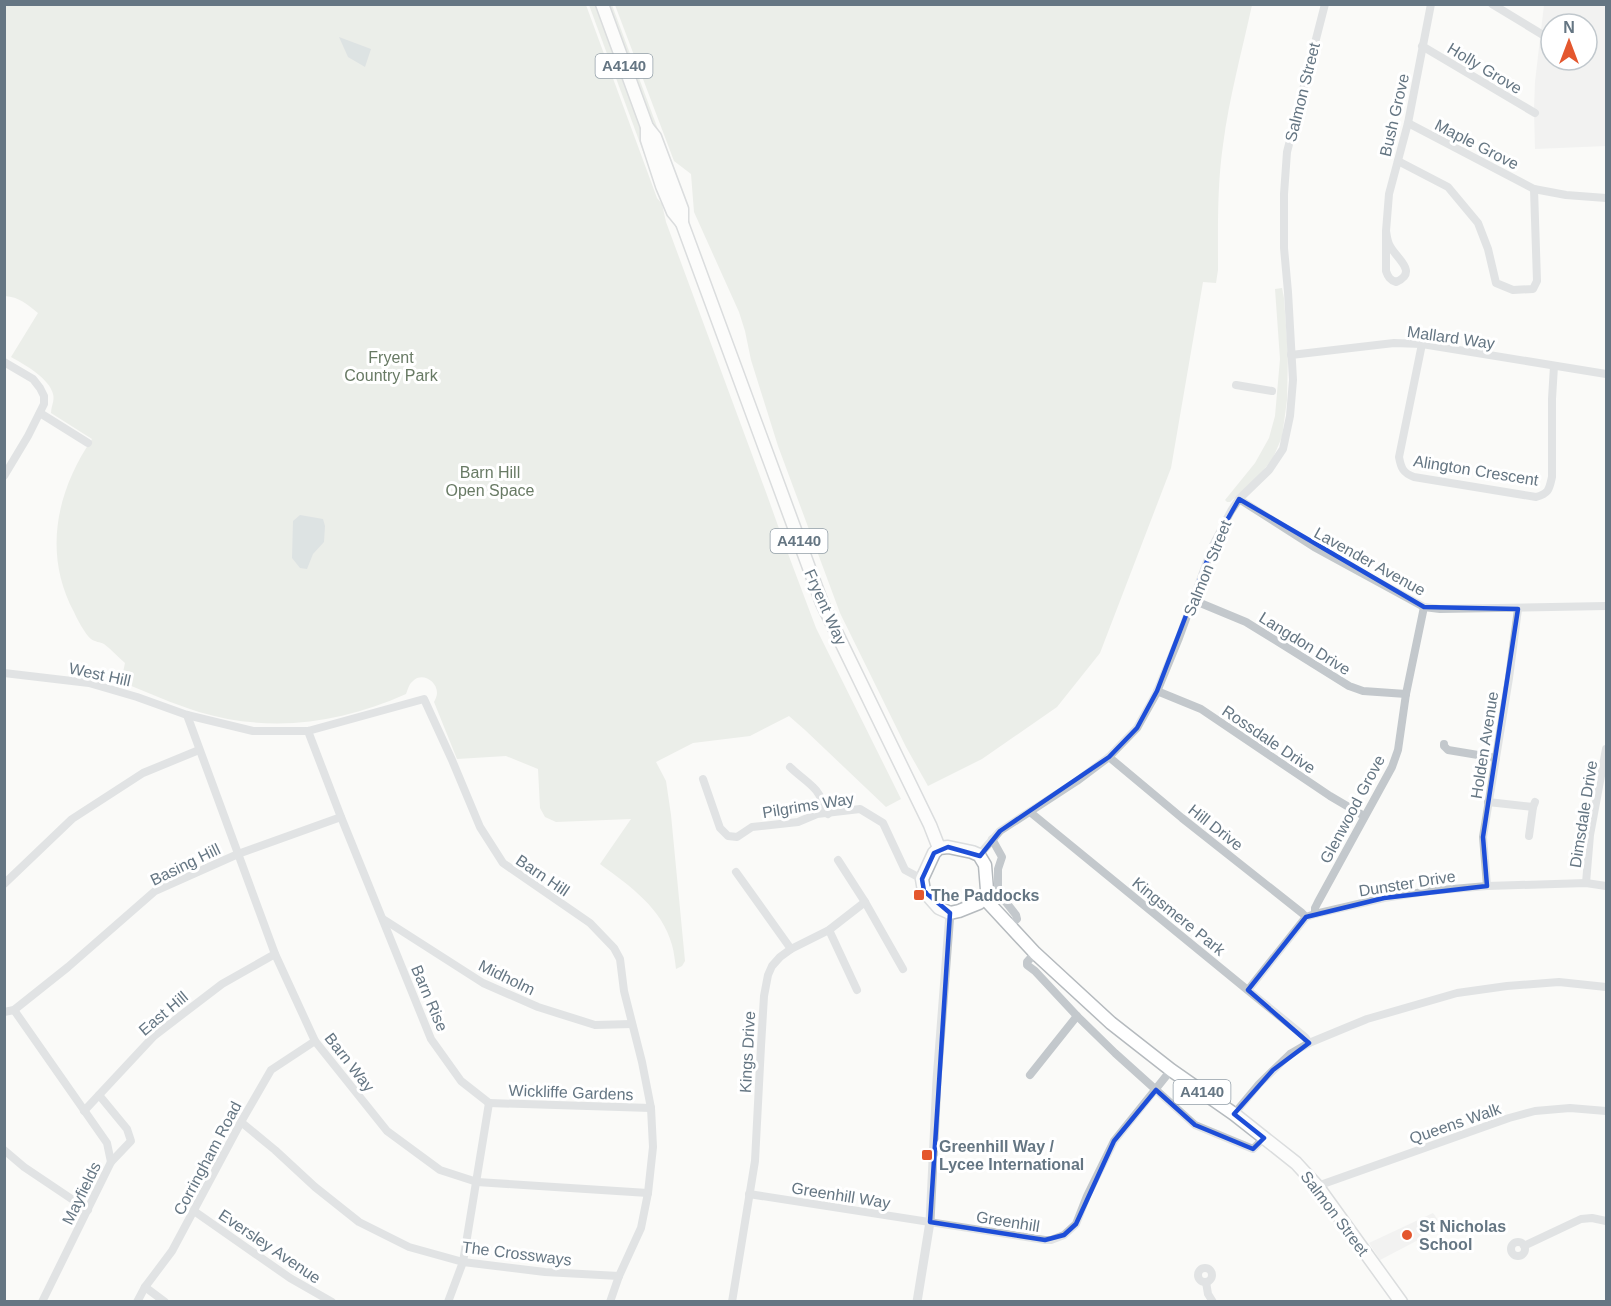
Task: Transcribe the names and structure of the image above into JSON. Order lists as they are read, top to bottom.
{
  "streets": {
    "main road": ["A4140", "Salmon Street", "Fryent Way"],
    "street": [
      "Holly Grove",
      "Bush Grove",
      "Maple Grove",
      "Mallard Way",
      "Alington Crescent",
      "Lavender Avenue",
      "Langdon Drive",
      "West Hill",
      "Rossdale Drive",
      "Holden Avenue",
      "Pilgrims Way",
      "Glenwood Grove",
      "Dimsdale Drive",
      "Hill Drive",
      "Basing Hill",
      "Barn Hill",
      "Dunster Drive",
      "Kingsmere Park",
      "Midholm",
      "Barn Rise",
      "East Hill",
      "Kings Drive",
      "Barn Way",
      "Wickliffe Gardens",
      "Queens Walk",
      "Corringham Road",
      "Mayfields",
      "Greenhill Way",
      "Greenhill",
      "Eversley Avenue",
      "The Crossways"
    ]
  },
  "crossings": [
    ["Holly Grove", "Bush Grove"],
    ["Salmon Street", "Mallard Way"],
    ["Salmon Street", "Lavender Avenue"],
    ["Salmon Street", "Fryent Way"],
    ["Salmon Street", "Langdon Drive"],
    ["Salmon Street", "Rossdale Drive"],
    ["Salmon Street", "Pilgrims Way"],
    ["Salmon Street", "Hill Drive"],
    ["Salmon Street", "Kingsmere Park"],
    ["Salmon Street", "Queens Walk"],
    ["Salmon Street", "Greenhill"],
    ["Bush Grove", "Maple Grove"],
    ["Mallard Way", "Alington Crescent"],
    ["Lavender Avenue", "Holden Avenue"],
    ["Lavender Avenue", "Glenwood Grove"],
    ["Fryent Way", "Pilgrims Way"],
    ["Langdon Drive", "Glenwood Grove"],
    ["West Hill", "Barn Hill"],
    ["West Hill", "Barn Way"],
    ["Rossdale Drive", "Glenwood Grove"],
    ["Holden Avenue", "Dunster Drive"],
    ["Glenwood Grove", "Dunster Drive"],
    ["Dimsdale Drive", "Dunster Drive"],
    ["Hill Drive", "Dunster Drive"],
    ["Basing Hill", "Barn Rise"],
    ["Basing Hill", "Barn Way"],
    ["Basing Hill", "Mayfields"],
    ["Barn Hill", "Midholm"],
    ["Barn Hill", "Barn Rise"],
    ["Barn Hill", "Barn Way"],
    ["Barn Hill", "Wickliffe Gardens"],
    ["Barn Hill", "The Crossways"],
    ["Midholm", "Barn Rise"],
    ["Barn Rise", "Wickliffe Gardens"],
    ["East Hill", "Barn Way"],
    ["East Hill", "Mayfields"],
    ["Kings Drive", "Greenhill Way"],
    ["Barn Way", "Corringham Road"],
    ["Corringham Road", "Eversley Avenue"],
    ["Corringham Road", "The Crossways"],
    ["Greenhill Way", "Greenhill"]
  ],
  "parks": ["Fryent Country Park", "Barn Hill Open Space"],
  "places": {
    "transit": ["The Paddocks", "Greenhill Way / Lycee International"],
    "other": ["St Nicholas School"]
  },
  "north": "top"
}
